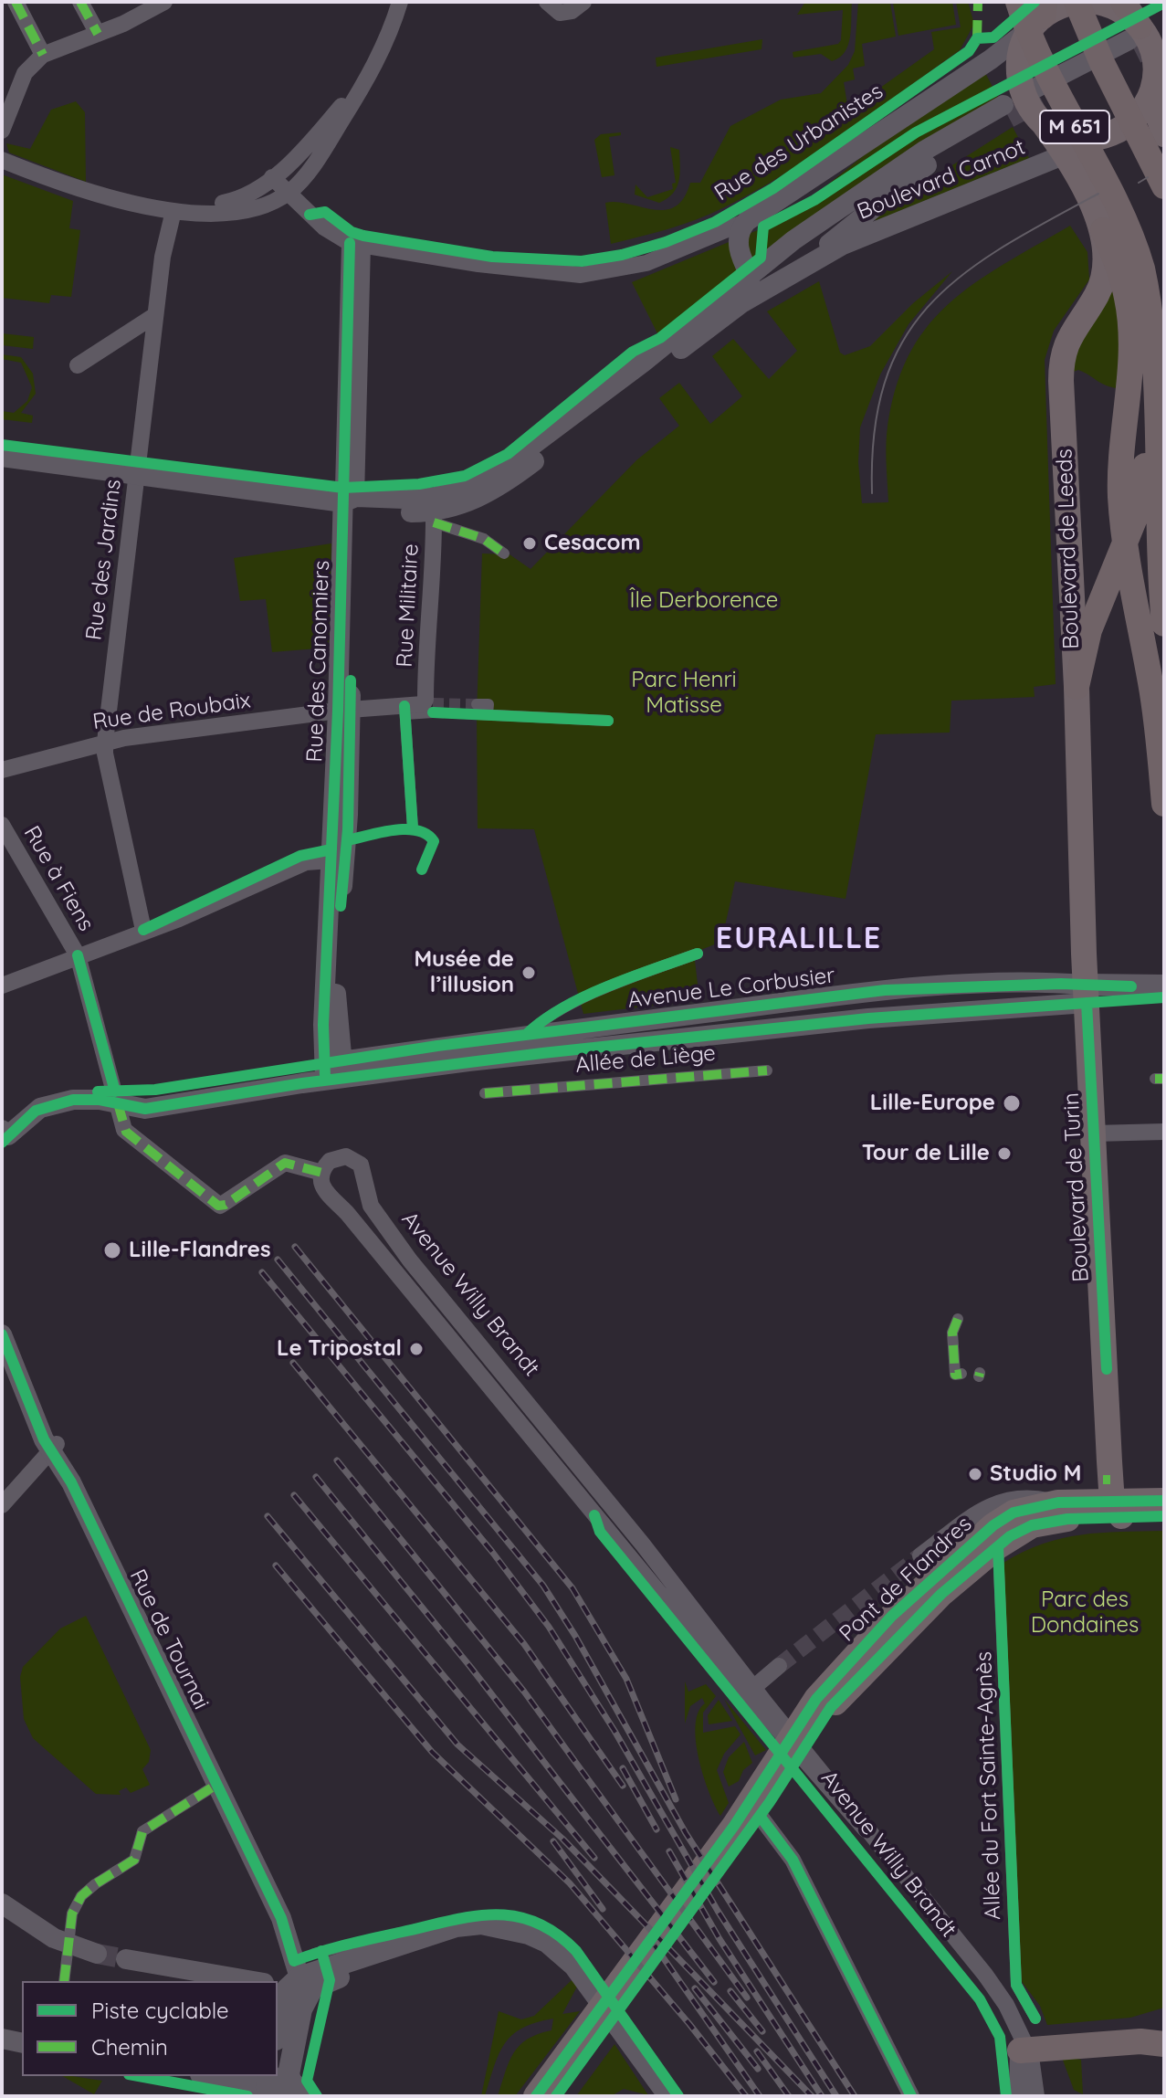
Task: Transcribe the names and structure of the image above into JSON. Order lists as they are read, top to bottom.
{
  "streets": {
    "highway": ["M 651"],
    "main road": ["Boulevard de Leeds", "Boulevard de Turin", "Pont de Flandres"],
    "street": [
      "Rue des Urbanistes",
      "Boulevard Carnot",
      "Rue des Jardins",
      "Rue Militaire",
      "Rue des Canonniers",
      "Rue de Roubaix",
      "Rue à Fiens",
      "Avenue Le Corbusier",
      "Allée de Liège",
      "Avenue Willy Brandt",
      "Rue de Tournai",
      "Allée du Fort Sainte-Agnès"
    ]
  },
  "crossings": [
    ["Rue des Urbanistes", "Boulevard de Leeds"],
    ["Rue des Urbanistes", "Rue des Canonniers"],
    ["Boulevard Carnot", "Boulevard de Leeds"],
    ["Boulevard Carnot", "Rue des Jardins"],
    ["Boulevard Carnot", "Rue Militaire"],
    ["Boulevard Carnot", "Rue des Canonniers"],
    ["Boulevard de Leeds", "Avenue Le Corbusier"],
    ["Boulevard de Leeds", "Boulevard de Turin"],
    ["Rue des Jardins", "Rue de Roubaix"],
    ["Rue Militaire", "Rue de Roubaix"],
    ["Rue des Canonniers", "Rue de Roubaix"],
    ["Rue des Canonniers", "Avenue Le Corbusier"],
    ["Rue à Fiens", "Avenue Le Corbusier"],
    ["Rue à Fiens", "Avenue Willy Brandt"],
    ["Avenue Le Corbusier", "Boulevard de Turin"],
    ["Boulevard de Turin", "Pont de Flandres"],
    ["Pont de Flandres", "Allée du Fort Sainte-Agnès"]
  ],
  "districts": ["EURALILLE"],
  "parks": ["Île Derborence", "Parc Henri Matisse", "Parc des Dondaines"],
  "places": [
    "Cesacom",
    "Musée de l’illusion",
    "Lille-Europe",
    "Tour de Lille",
    "Lille-Flandres",
    "Le Tripostal",
    "Studio M"
  ],
  "legend": ["Piste cyclable", "Chemin"]
}
